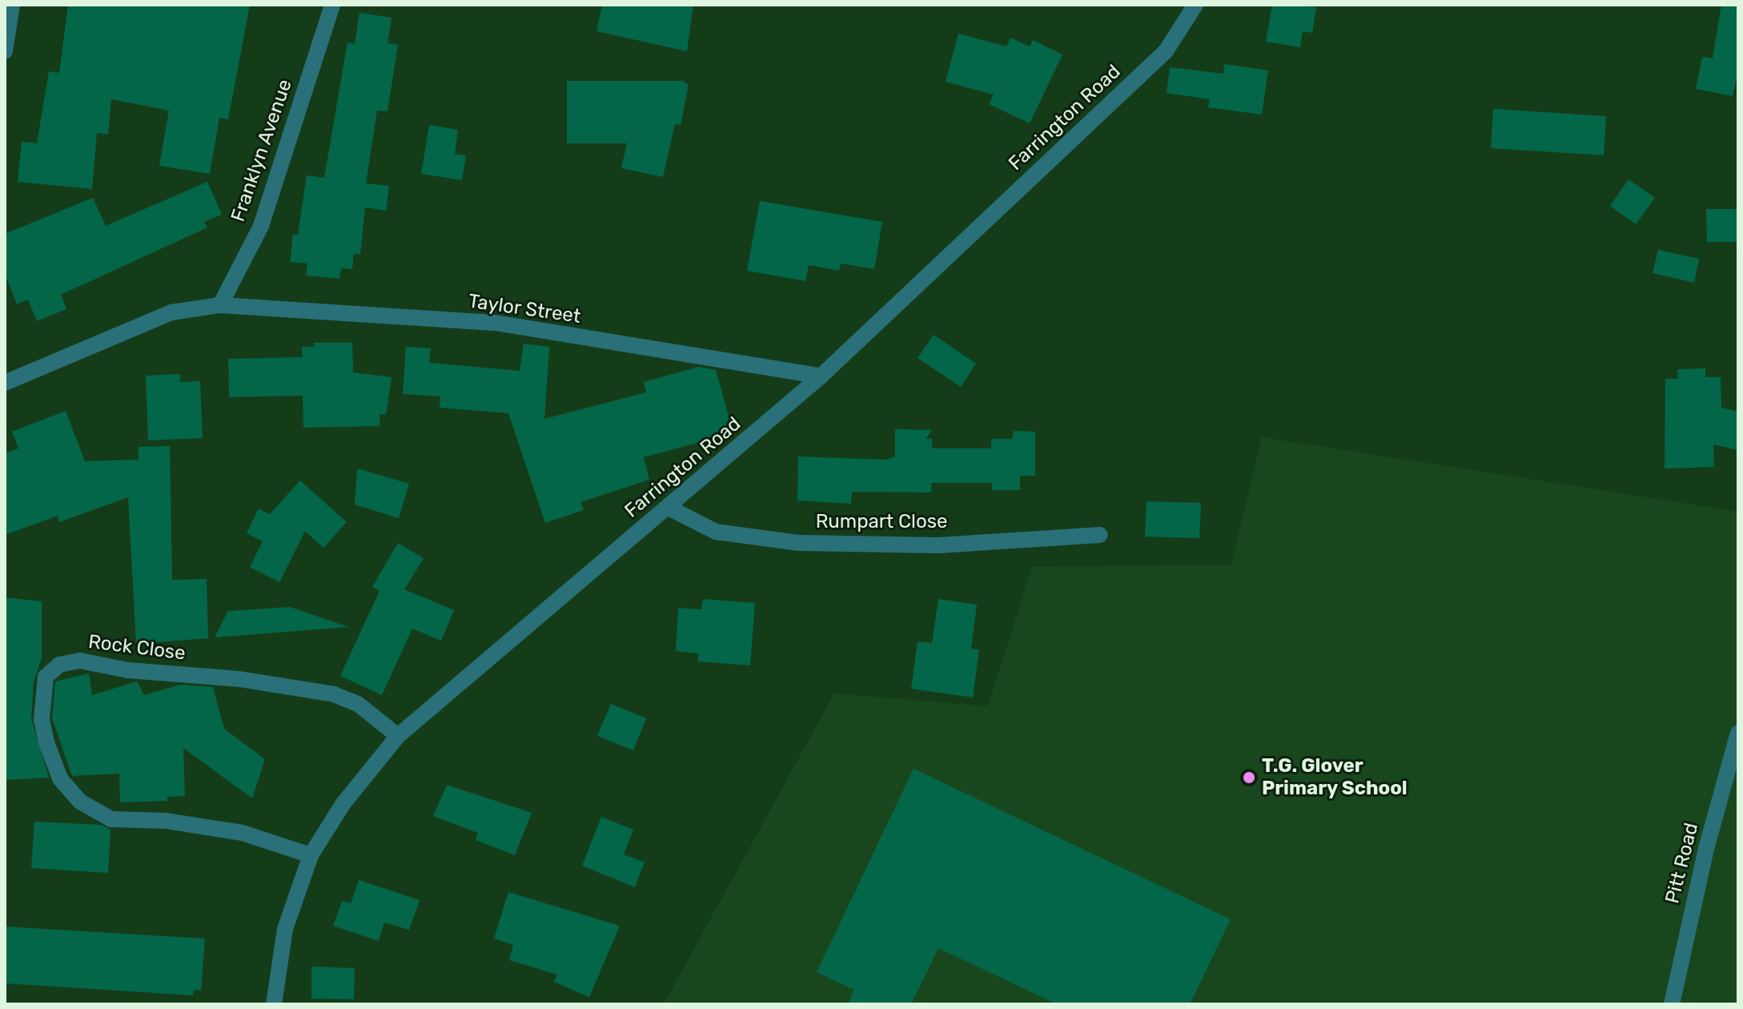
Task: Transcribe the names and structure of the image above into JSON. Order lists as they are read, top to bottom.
{
  "streets": {
    "street": [
      "Farrington Road",
      "Franklyn Avenue",
      "Taylor Street",
      "Rumpart Close",
      "Rock Close",
      "Pitt Road"
    ]
  },
  "crossings": [
    ["Farrington Road", "Taylor Street"],
    ["Farrington Road", "Rumpart Close"],
    ["Farrington Road", "Rock Close"],
    ["Franklyn Avenue", "Taylor Street"]
  ],
  "places": ["T.G. Glover Primary School"]
}
